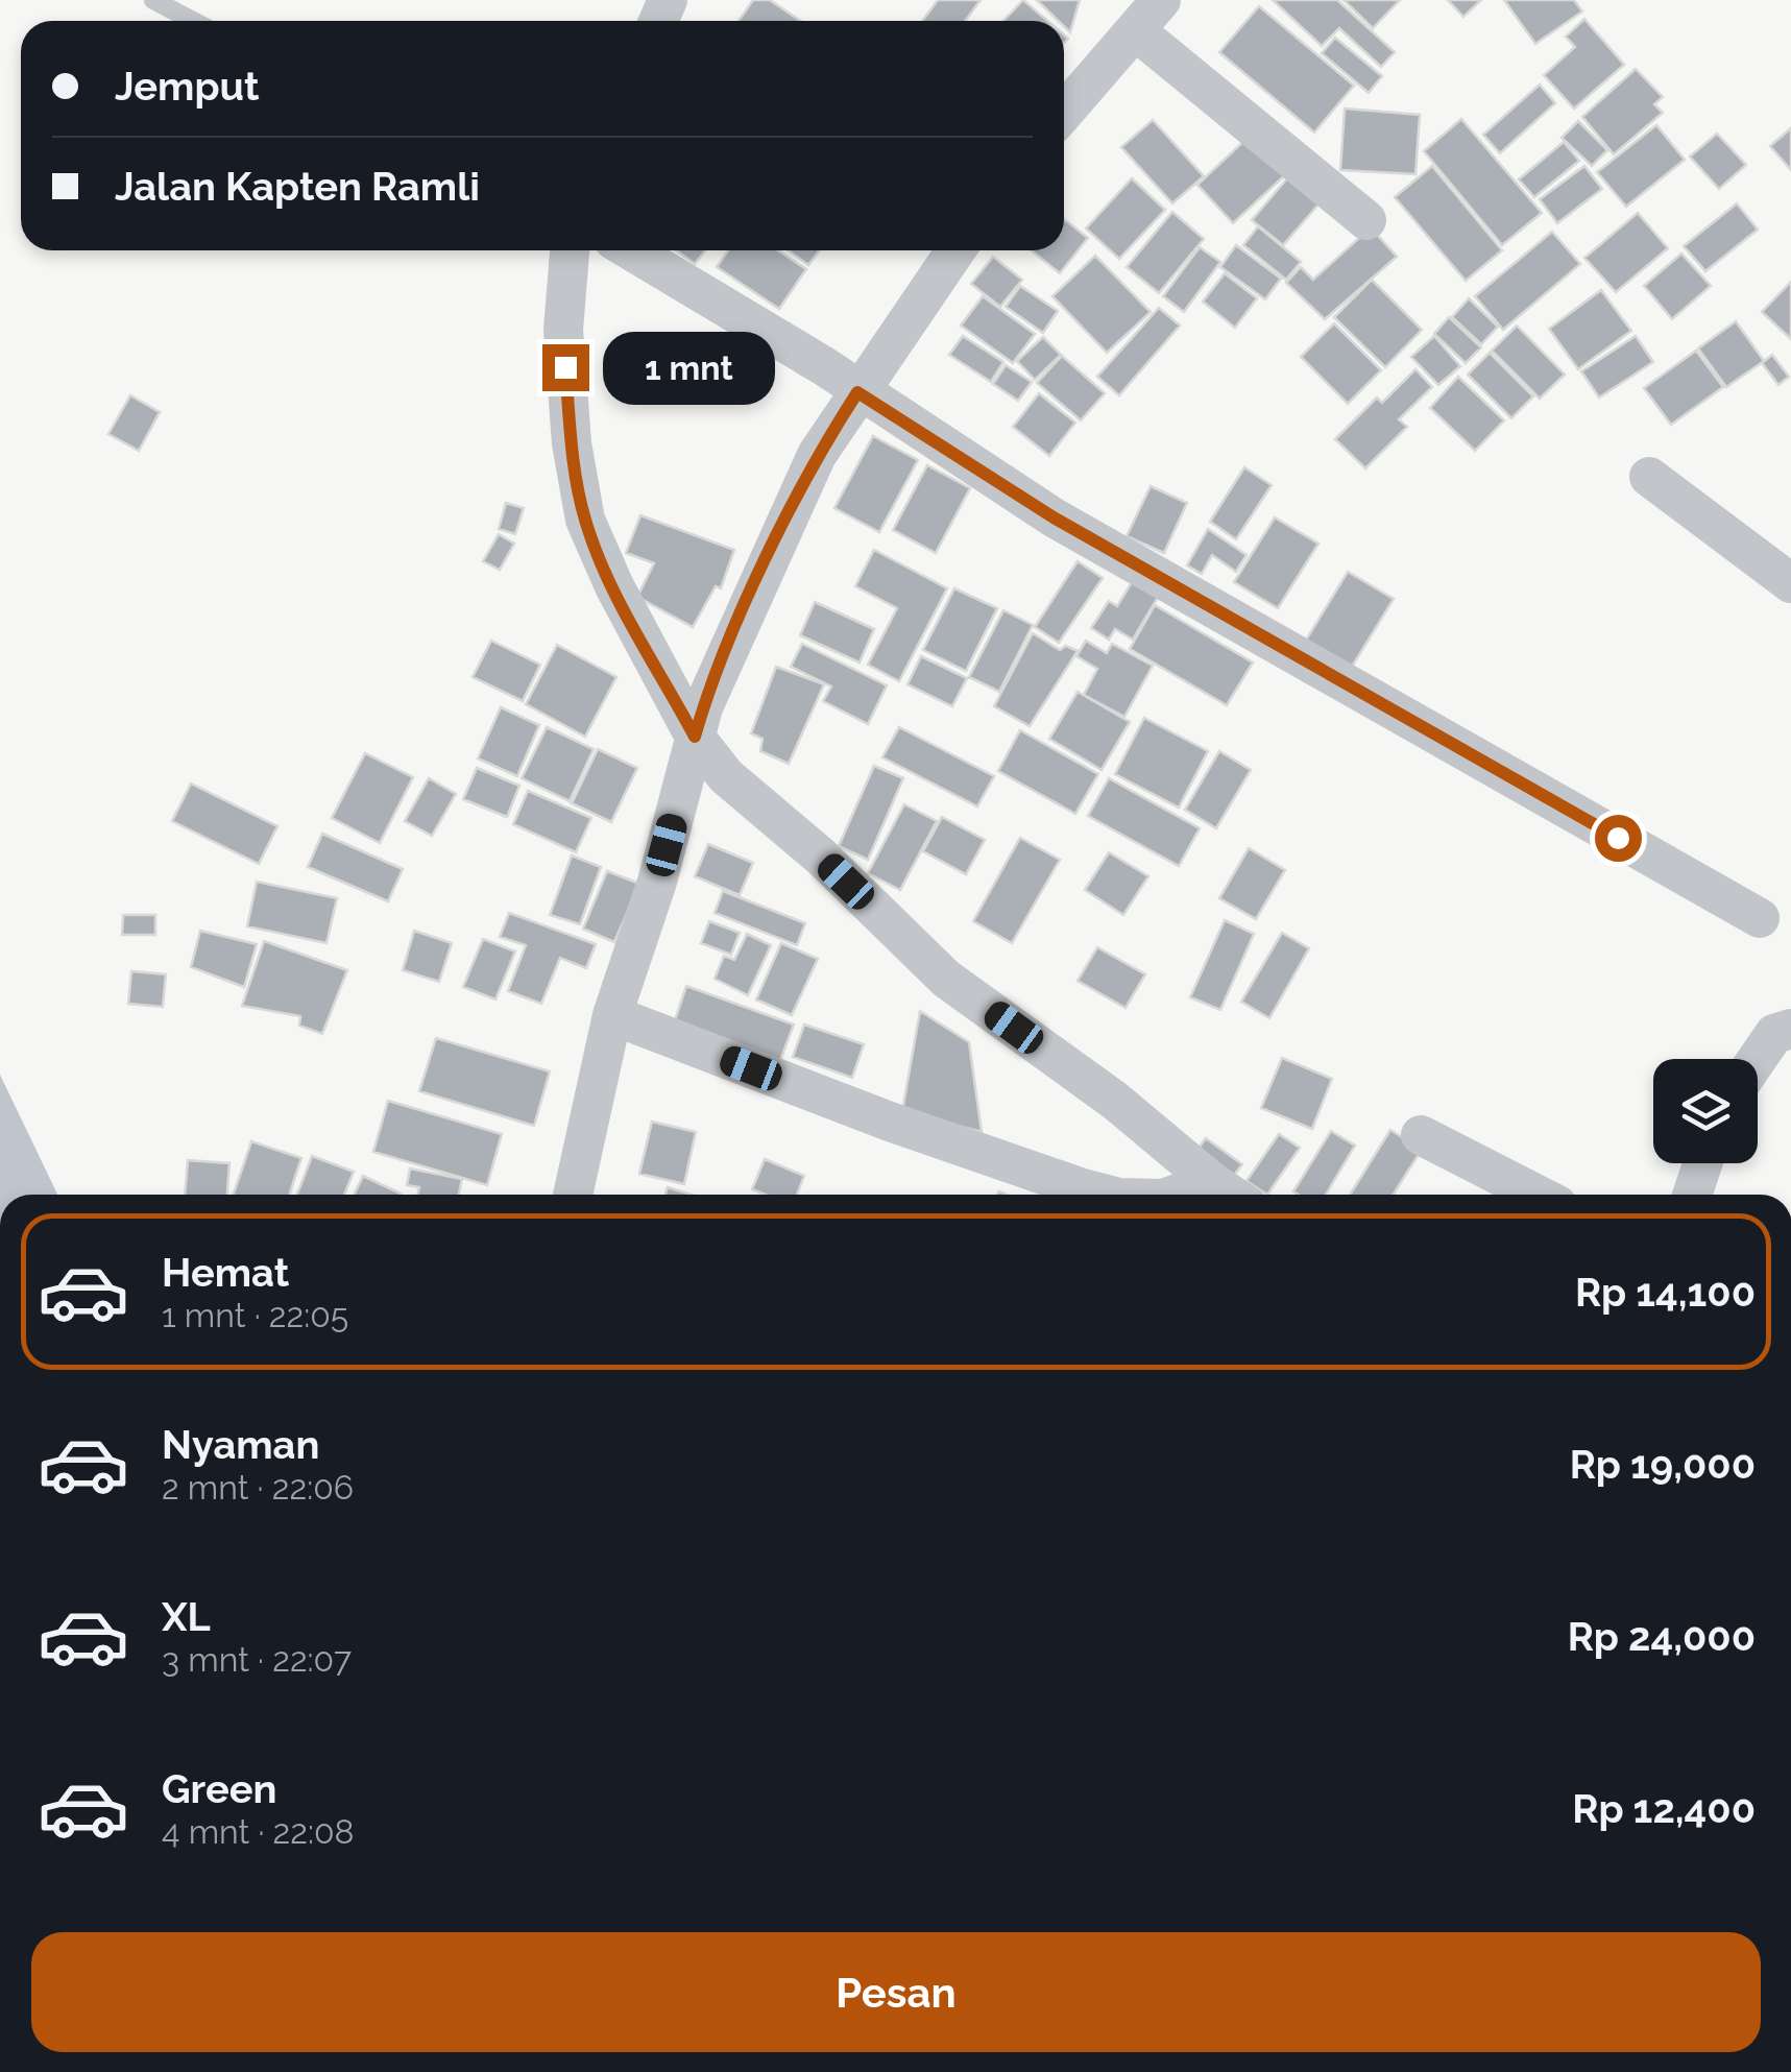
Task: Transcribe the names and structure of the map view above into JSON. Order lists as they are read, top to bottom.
{
  "page": {
    "banner": ["Jemput", "Jalan Kapten Ramli"],
    "bubble": "1 mnt",
    "list": [
      {
        "name": "Hemat",
        "note": "1 mnt · 22:05",
        "value": "Rp 14,100"
      },
      {
        "name": "Nyaman",
        "note": "2 mnt · 22:06",
        "value": "Rp 19,000"
      },
      {
        "name": "XL",
        "note": "3 mnt · 22:07",
        "value": "Rp 24,000"
      },
      {
        "name": "Green",
        "note": "4 mnt · 22:08",
        "value": "Rp 12,400"
      }
    ],
    "buttons": "Pesan"
  }
}
